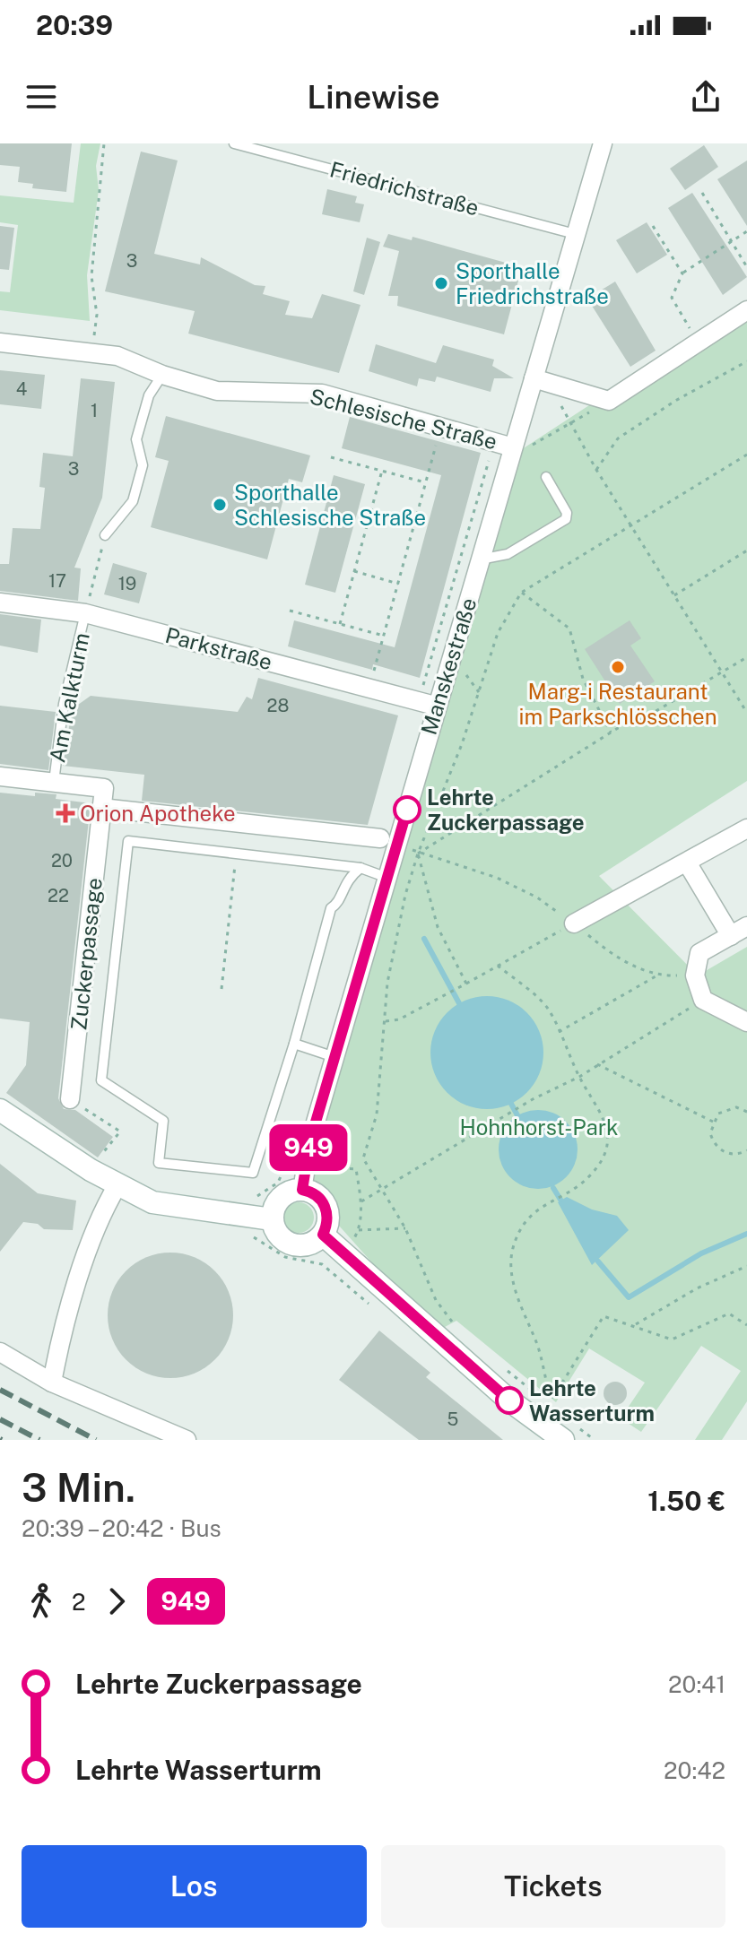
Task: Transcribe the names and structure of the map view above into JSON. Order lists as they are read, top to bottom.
{
  "streets": {
    "street": [
      "Schlesische Straße",
      "Parkstraße",
      "Manskestraße",
      "Zuckerpassage"
    ],
    "lane": ["Friedrichstraße", "Am Kalkturm"]
  },
  "crossings": [
    ["Friedrichstraße", "Manskestraße"],
    ["Schlesische Straße", "Manskestraße"],
    ["Parkstraße", "Manskestraße"],
    ["Parkstraße", "Am Kalkturm"]
  ],
  "parks": ["Hohnhorst-Park"],
  "places": {
    "other": [
      "Sporthalle Friedrichstraße",
      "Sporthalle Schlesische Straße",
      "Marg-i Restaurant im Parkschlösschen",
      "Lehrte Zuckerpassage",
      "Lehrte Wasserturm"
    ],
    "health": ["Orion Apotheke"]
  },
  "lines": ["bus line 949"],
  "house_numbers": [
    "3",
    "4",
    "1",
    "3",
    "17",
    "19",
    "28",
    "20",
    "22",
    "5"
  ],
  "page": {
    "status": "20:39",
    "header": "Linewise",
    "on_map": "949",
    "heading": ["3 Min.", "20:39 – 20:42 · Bus", "1.50 €"],
    "legs": ["2", "949"],
    "list": [
      {
        "name": "Lehrte Zuckerpassage",
        "value": "20:41"
      },
      {
        "name": "Lehrte Wasserturm",
        "value": "20:42"
      }
    ],
    "buttons": ["Los", "Tickets"]
  }
}
